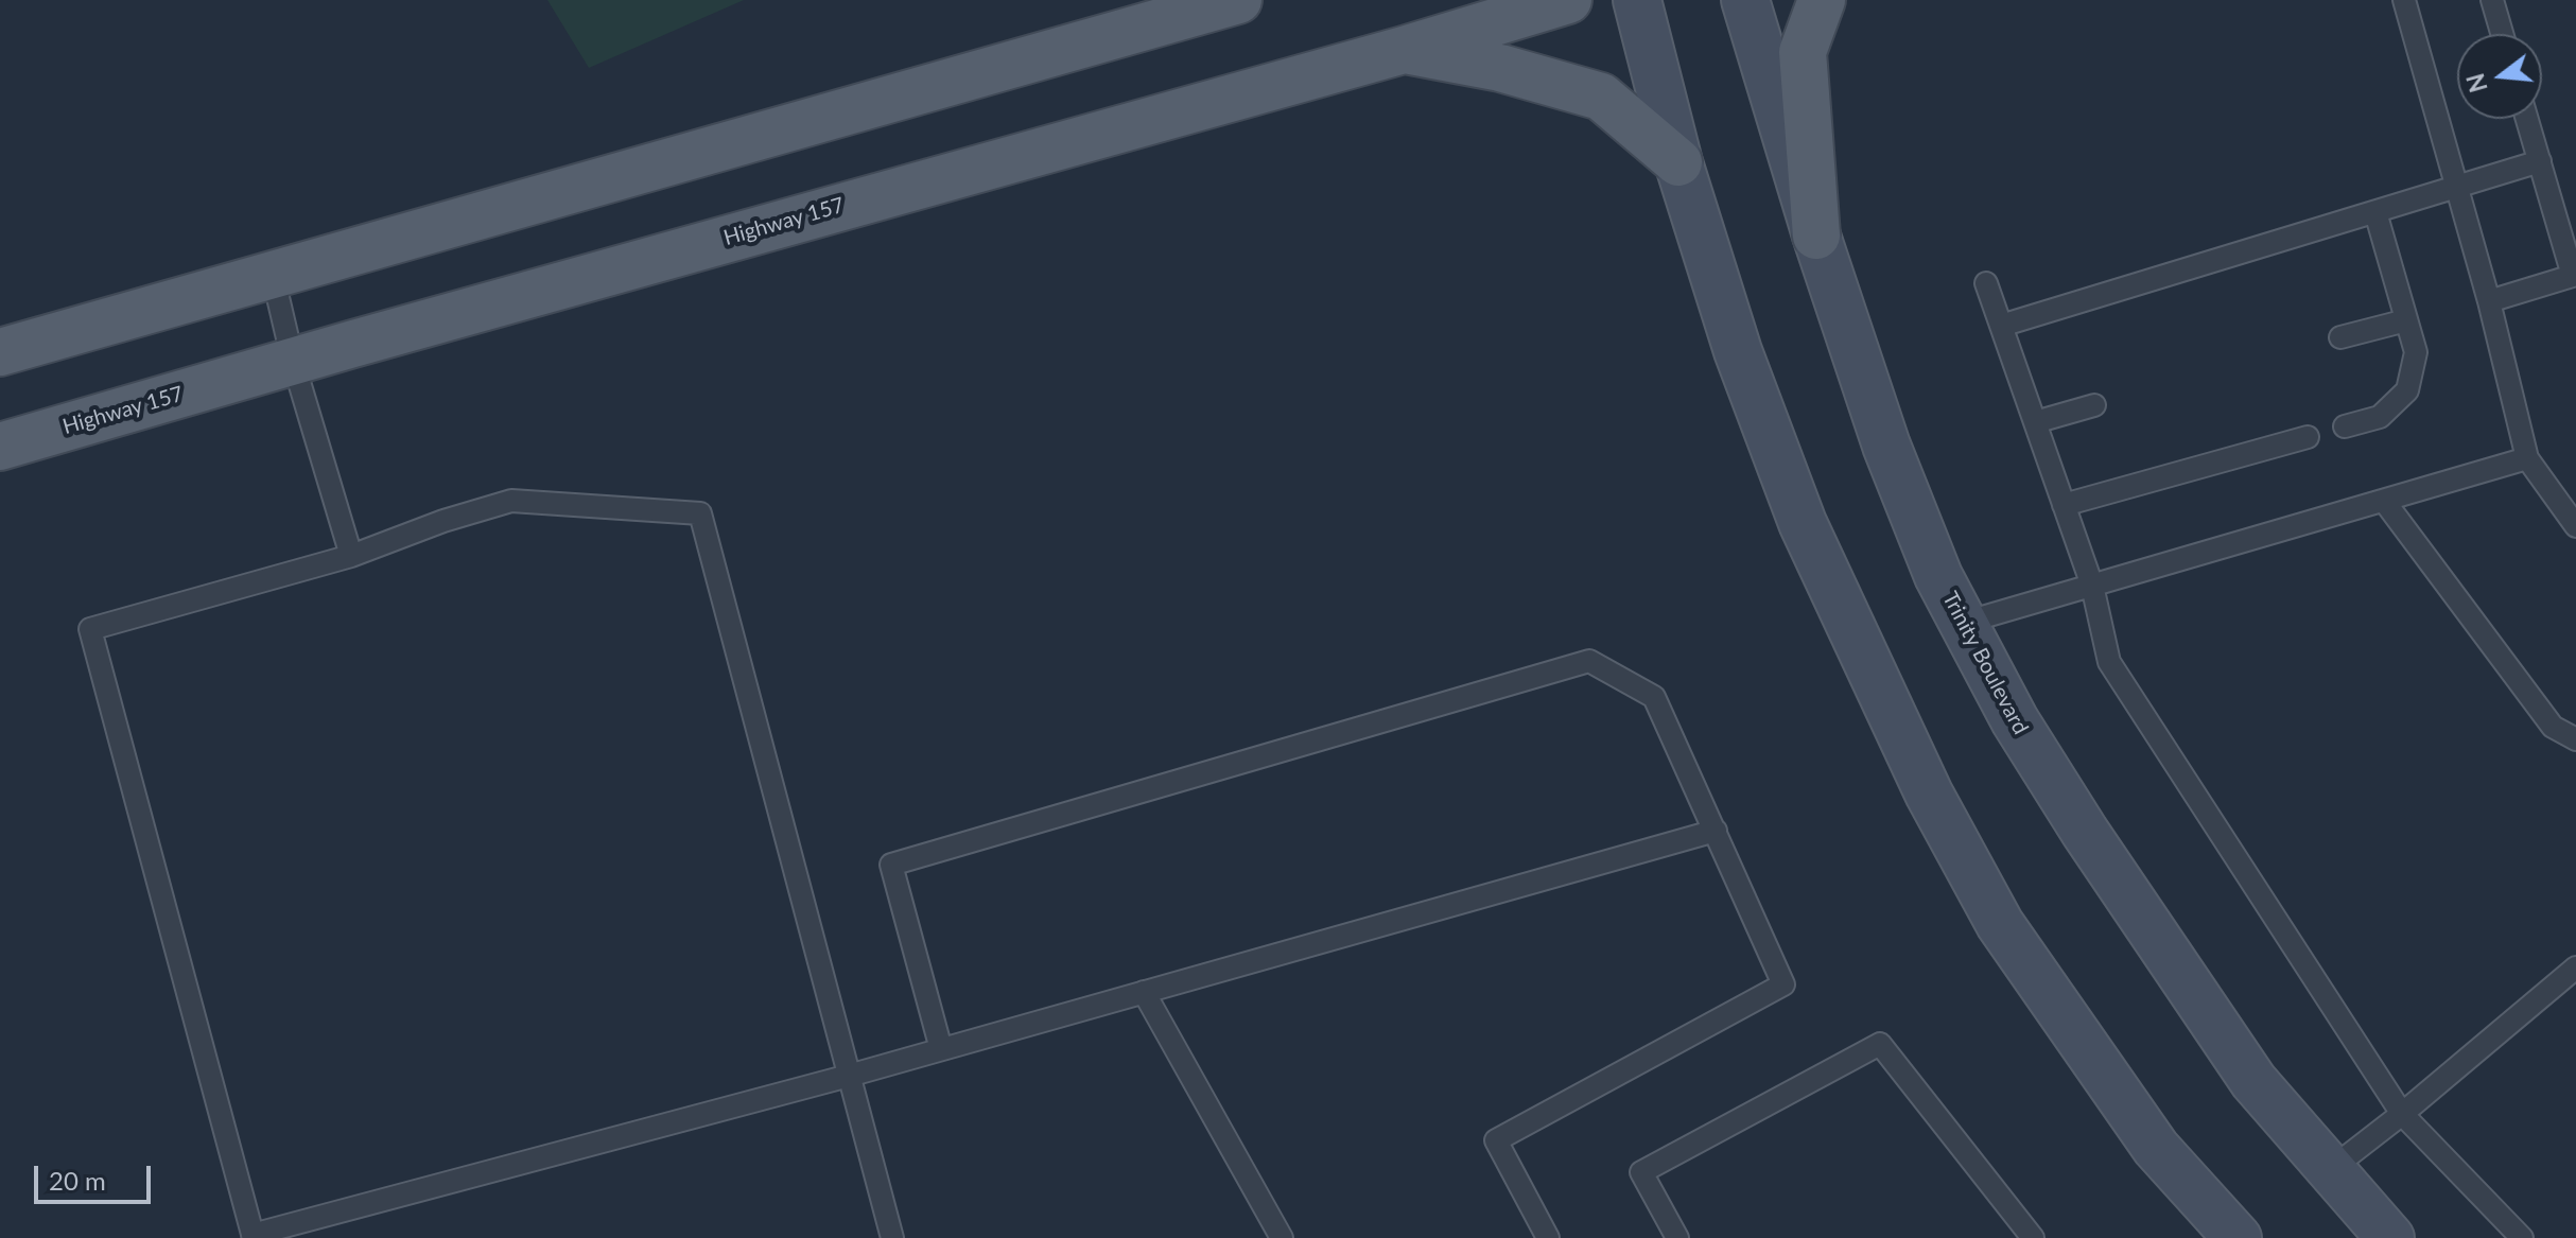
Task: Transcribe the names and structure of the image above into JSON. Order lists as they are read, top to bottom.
{
  "streets": {
    "main road": ["Highway 157", "Trinity Boulevard"]
  },
  "scale_bar": "20 m",
  "north": "left"
}
